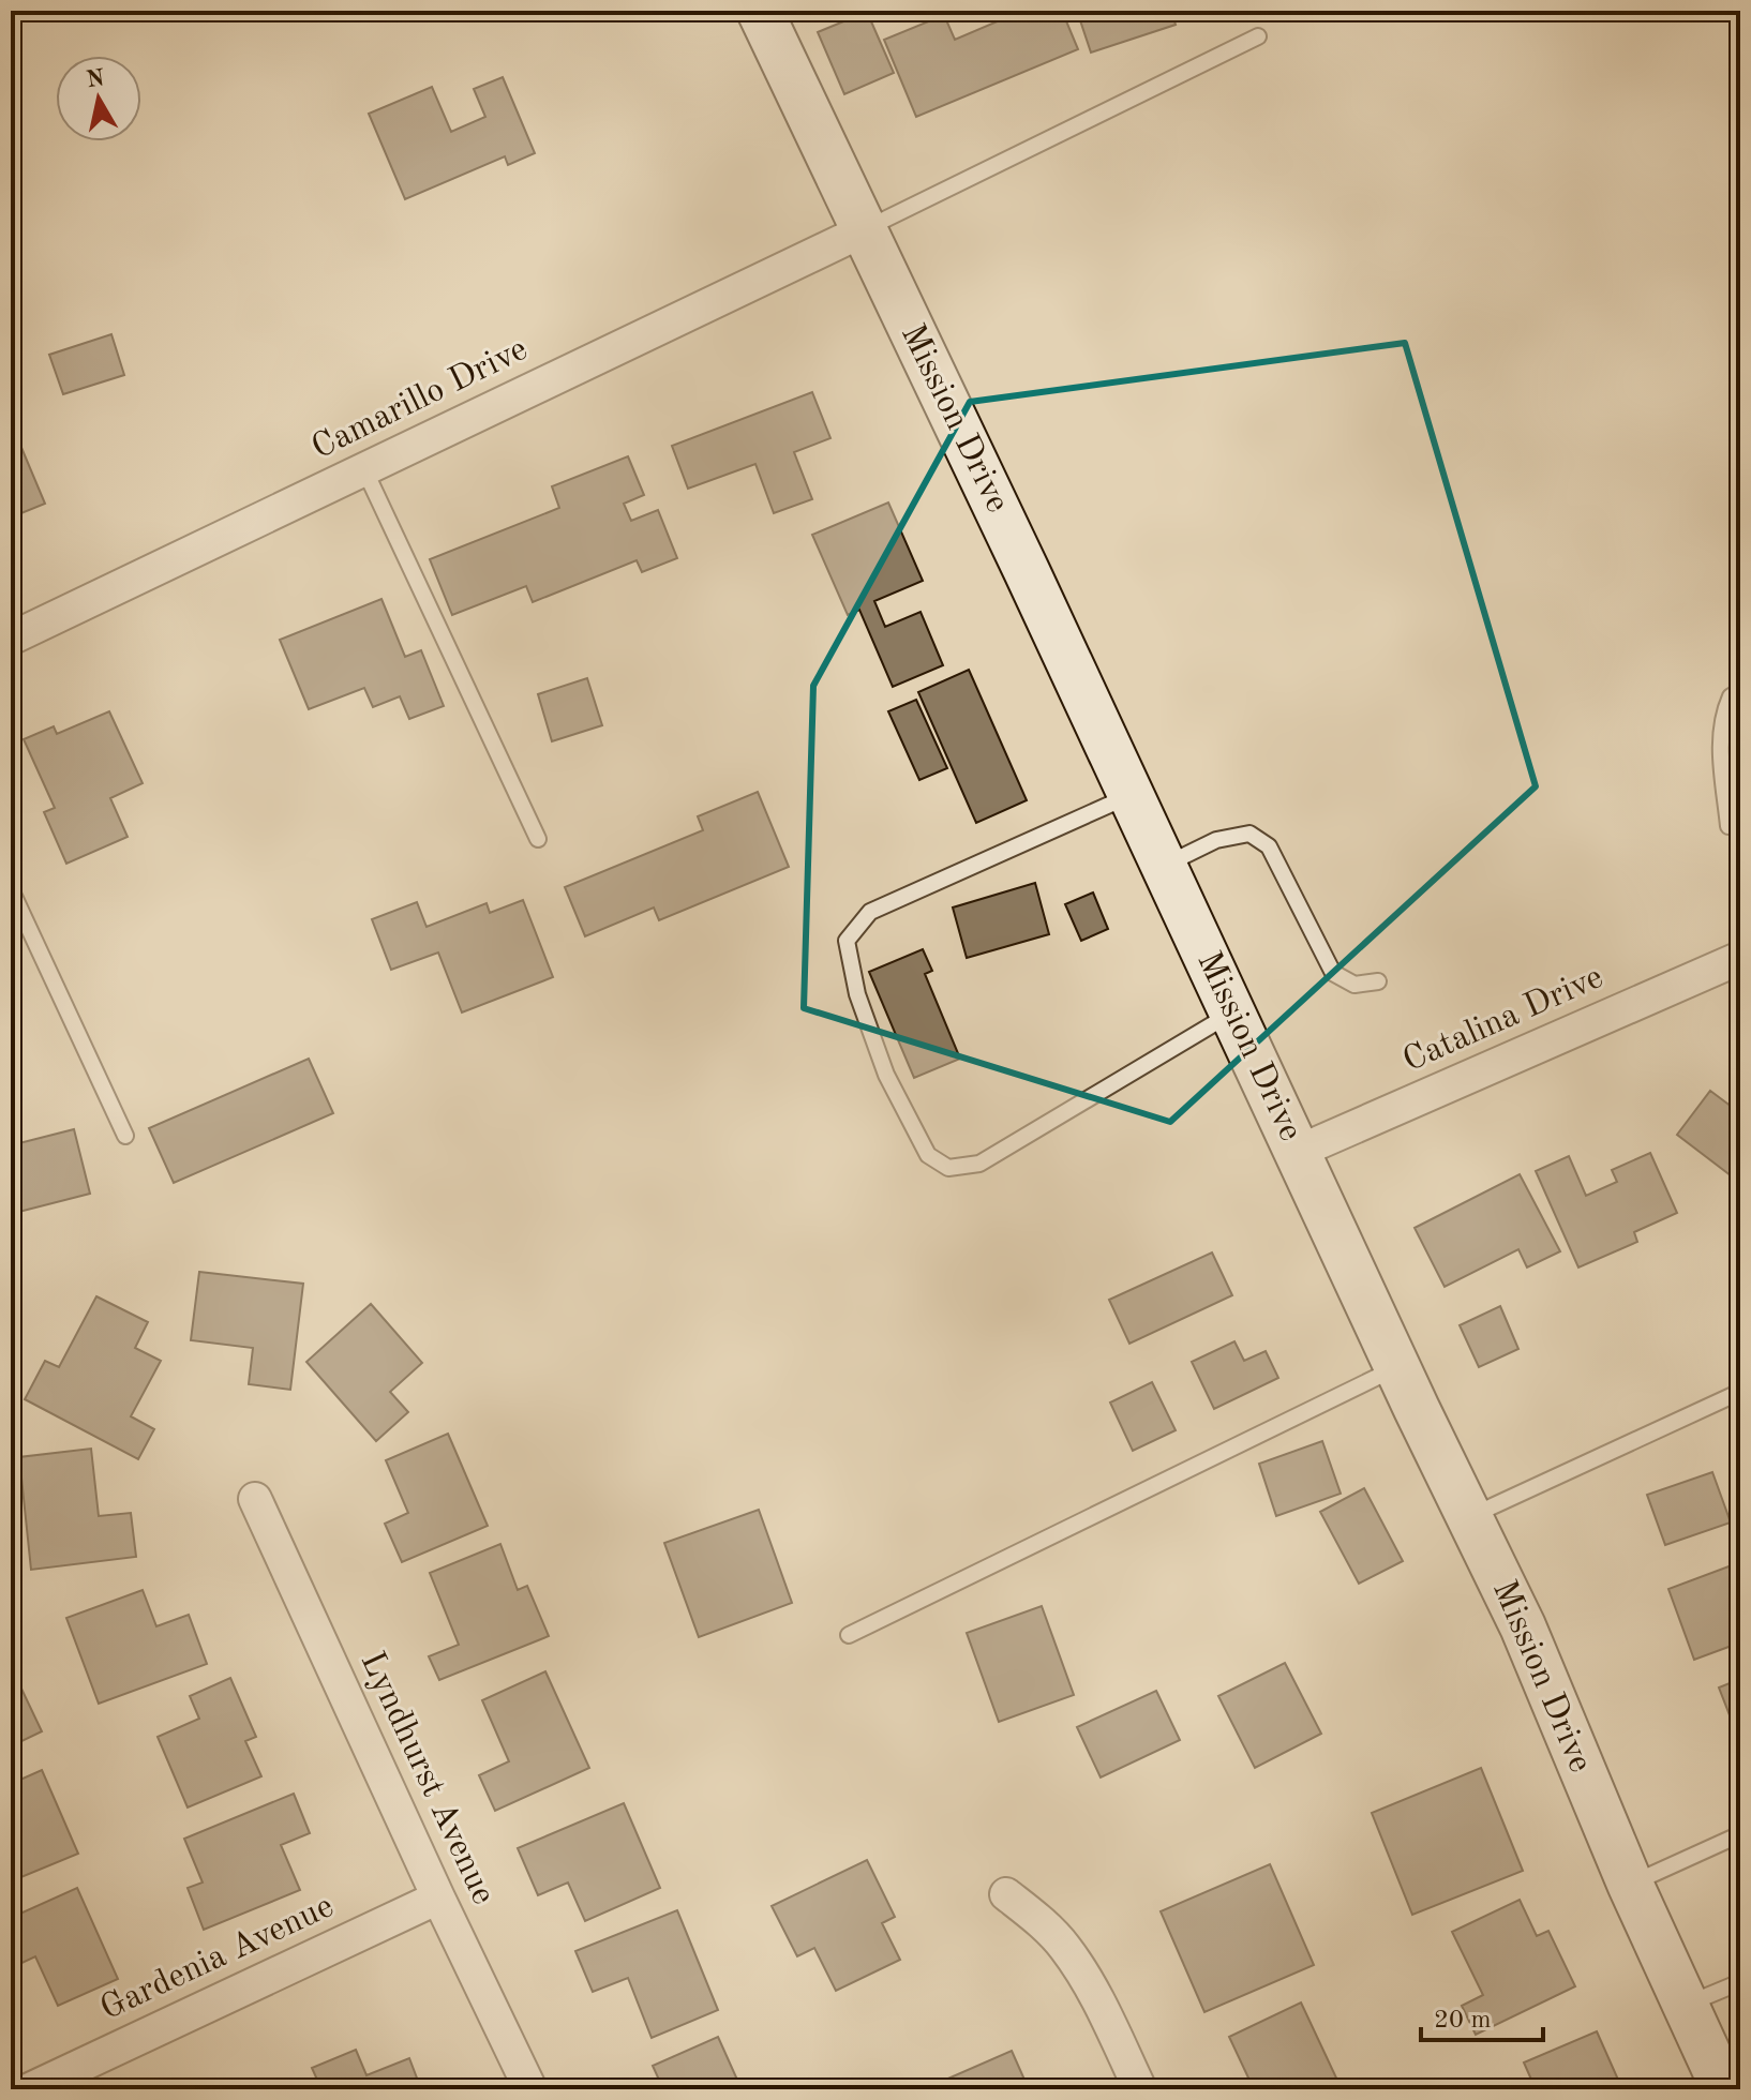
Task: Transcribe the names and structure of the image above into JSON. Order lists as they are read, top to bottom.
{
  "streets": {
    "street": [
      "Camarillo Drive",
      "Mission Drive",
      "Catalina Drive",
      "Lyndhurst Avenue",
      "Gardenia Avenue"
    ]
  },
  "crossings": [
    ["Camarillo Drive", "Mission Drive"],
    ["Mission Drive", "Catalina Drive"],
    ["Lyndhurst Avenue", "Gardenia Avenue"]
  ],
  "scale_bar": "20 m",
  "north": "top"
}
